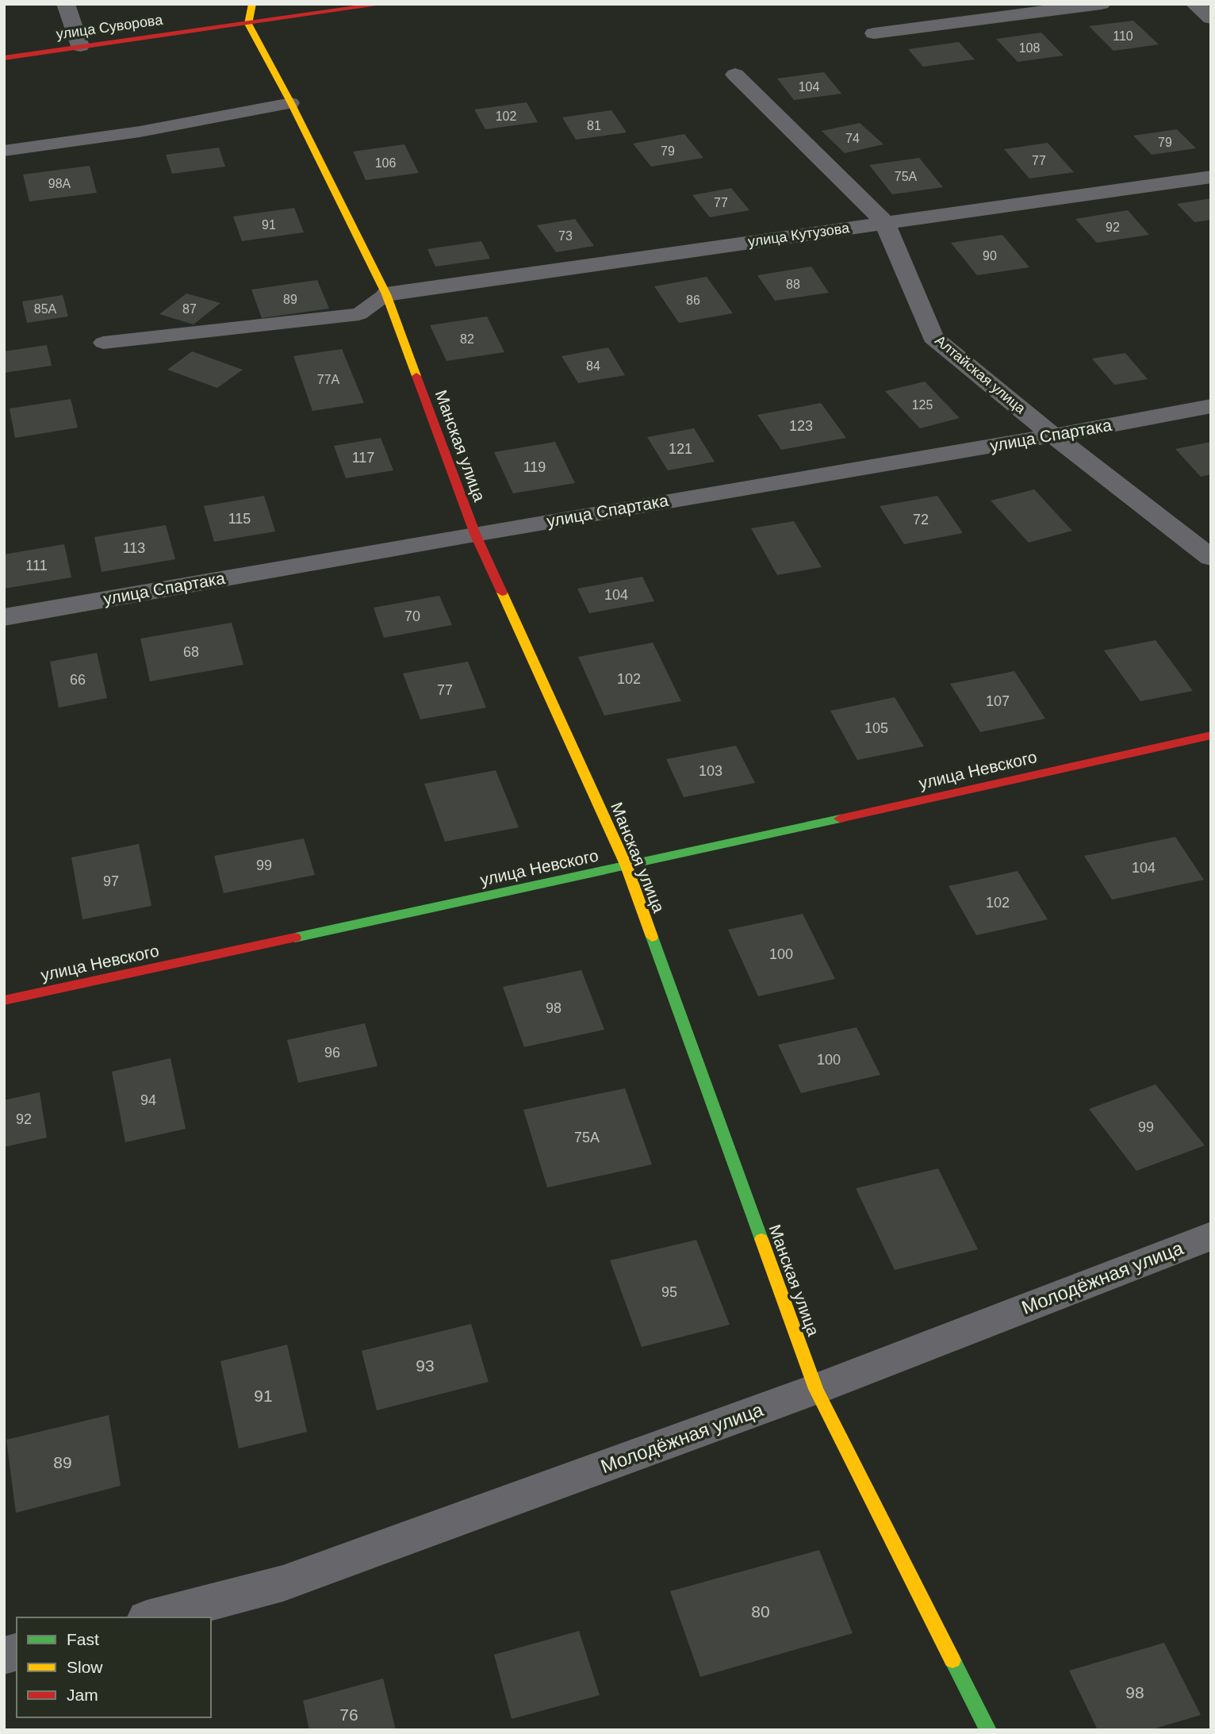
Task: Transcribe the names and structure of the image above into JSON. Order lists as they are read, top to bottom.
{
  "streets": {
    "street": [
      "улица Суворова",
      "улица Кутузова",
      "Алтайская улица",
      "улица Спартака",
      "Манская улица",
      "улица Невского",
      "Молодёжная улица"
    ]
  },
  "crossings": [
    ["улица Суворова", "Манская улица"],
    ["улица Кутузова", "Алтайская улица"],
    ["улица Кутузова", "Манская улица"],
    ["Алтайская улица", "улица Спартака"],
    ["улица Спартака", "Манская улица"],
    ["Манская улица", "улица Невского"],
    ["Манская улица", "Молодёжная улица"]
  ],
  "house_numbers": [
    "110",
    "108",
    "104",
    "102",
    "81",
    "74",
    "79",
    "79",
    "77",
    "106",
    "75А",
    "98А",
    "77",
    "91",
    "92",
    "73",
    "90",
    "88",
    "89",
    "86",
    "85А",
    "87",
    "82",
    "84",
    "77А",
    "125",
    "123",
    "121",
    "117",
    "119",
    "115",
    "72",
    "113",
    "111",
    "104",
    "70",
    "68",
    "102",
    "66",
    "77",
    "107",
    "105",
    "103",
    "99",
    "104",
    "97",
    "102",
    "100",
    "98",
    "96",
    "100",
    "94",
    "92",
    "99",
    "75А",
    "95",
    "93",
    "91",
    "89",
    "80",
    "98",
    "76"
  ],
  "legend": ["Fast", "Slow", "Jam"]
}
